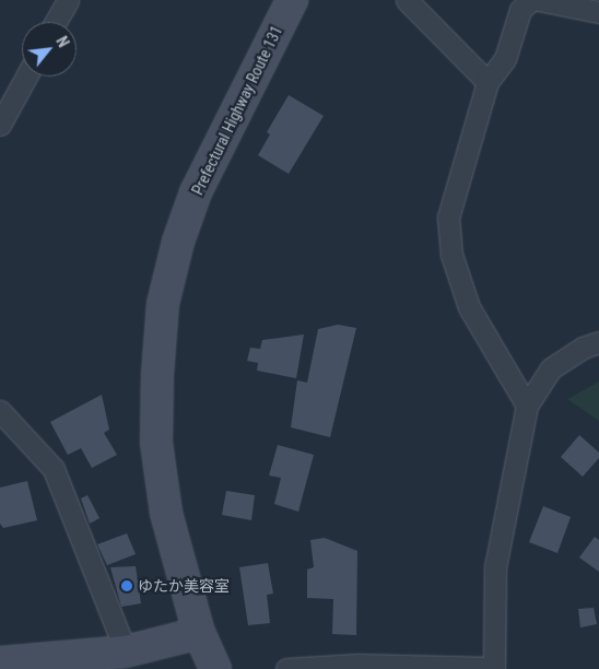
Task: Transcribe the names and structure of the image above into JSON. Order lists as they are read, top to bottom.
{
  "streets": {
    "main road": ["Prefectural Highway Route 131"]
  },
  "places": ["ゆたか美容室"],
  "north": "top right"
}
